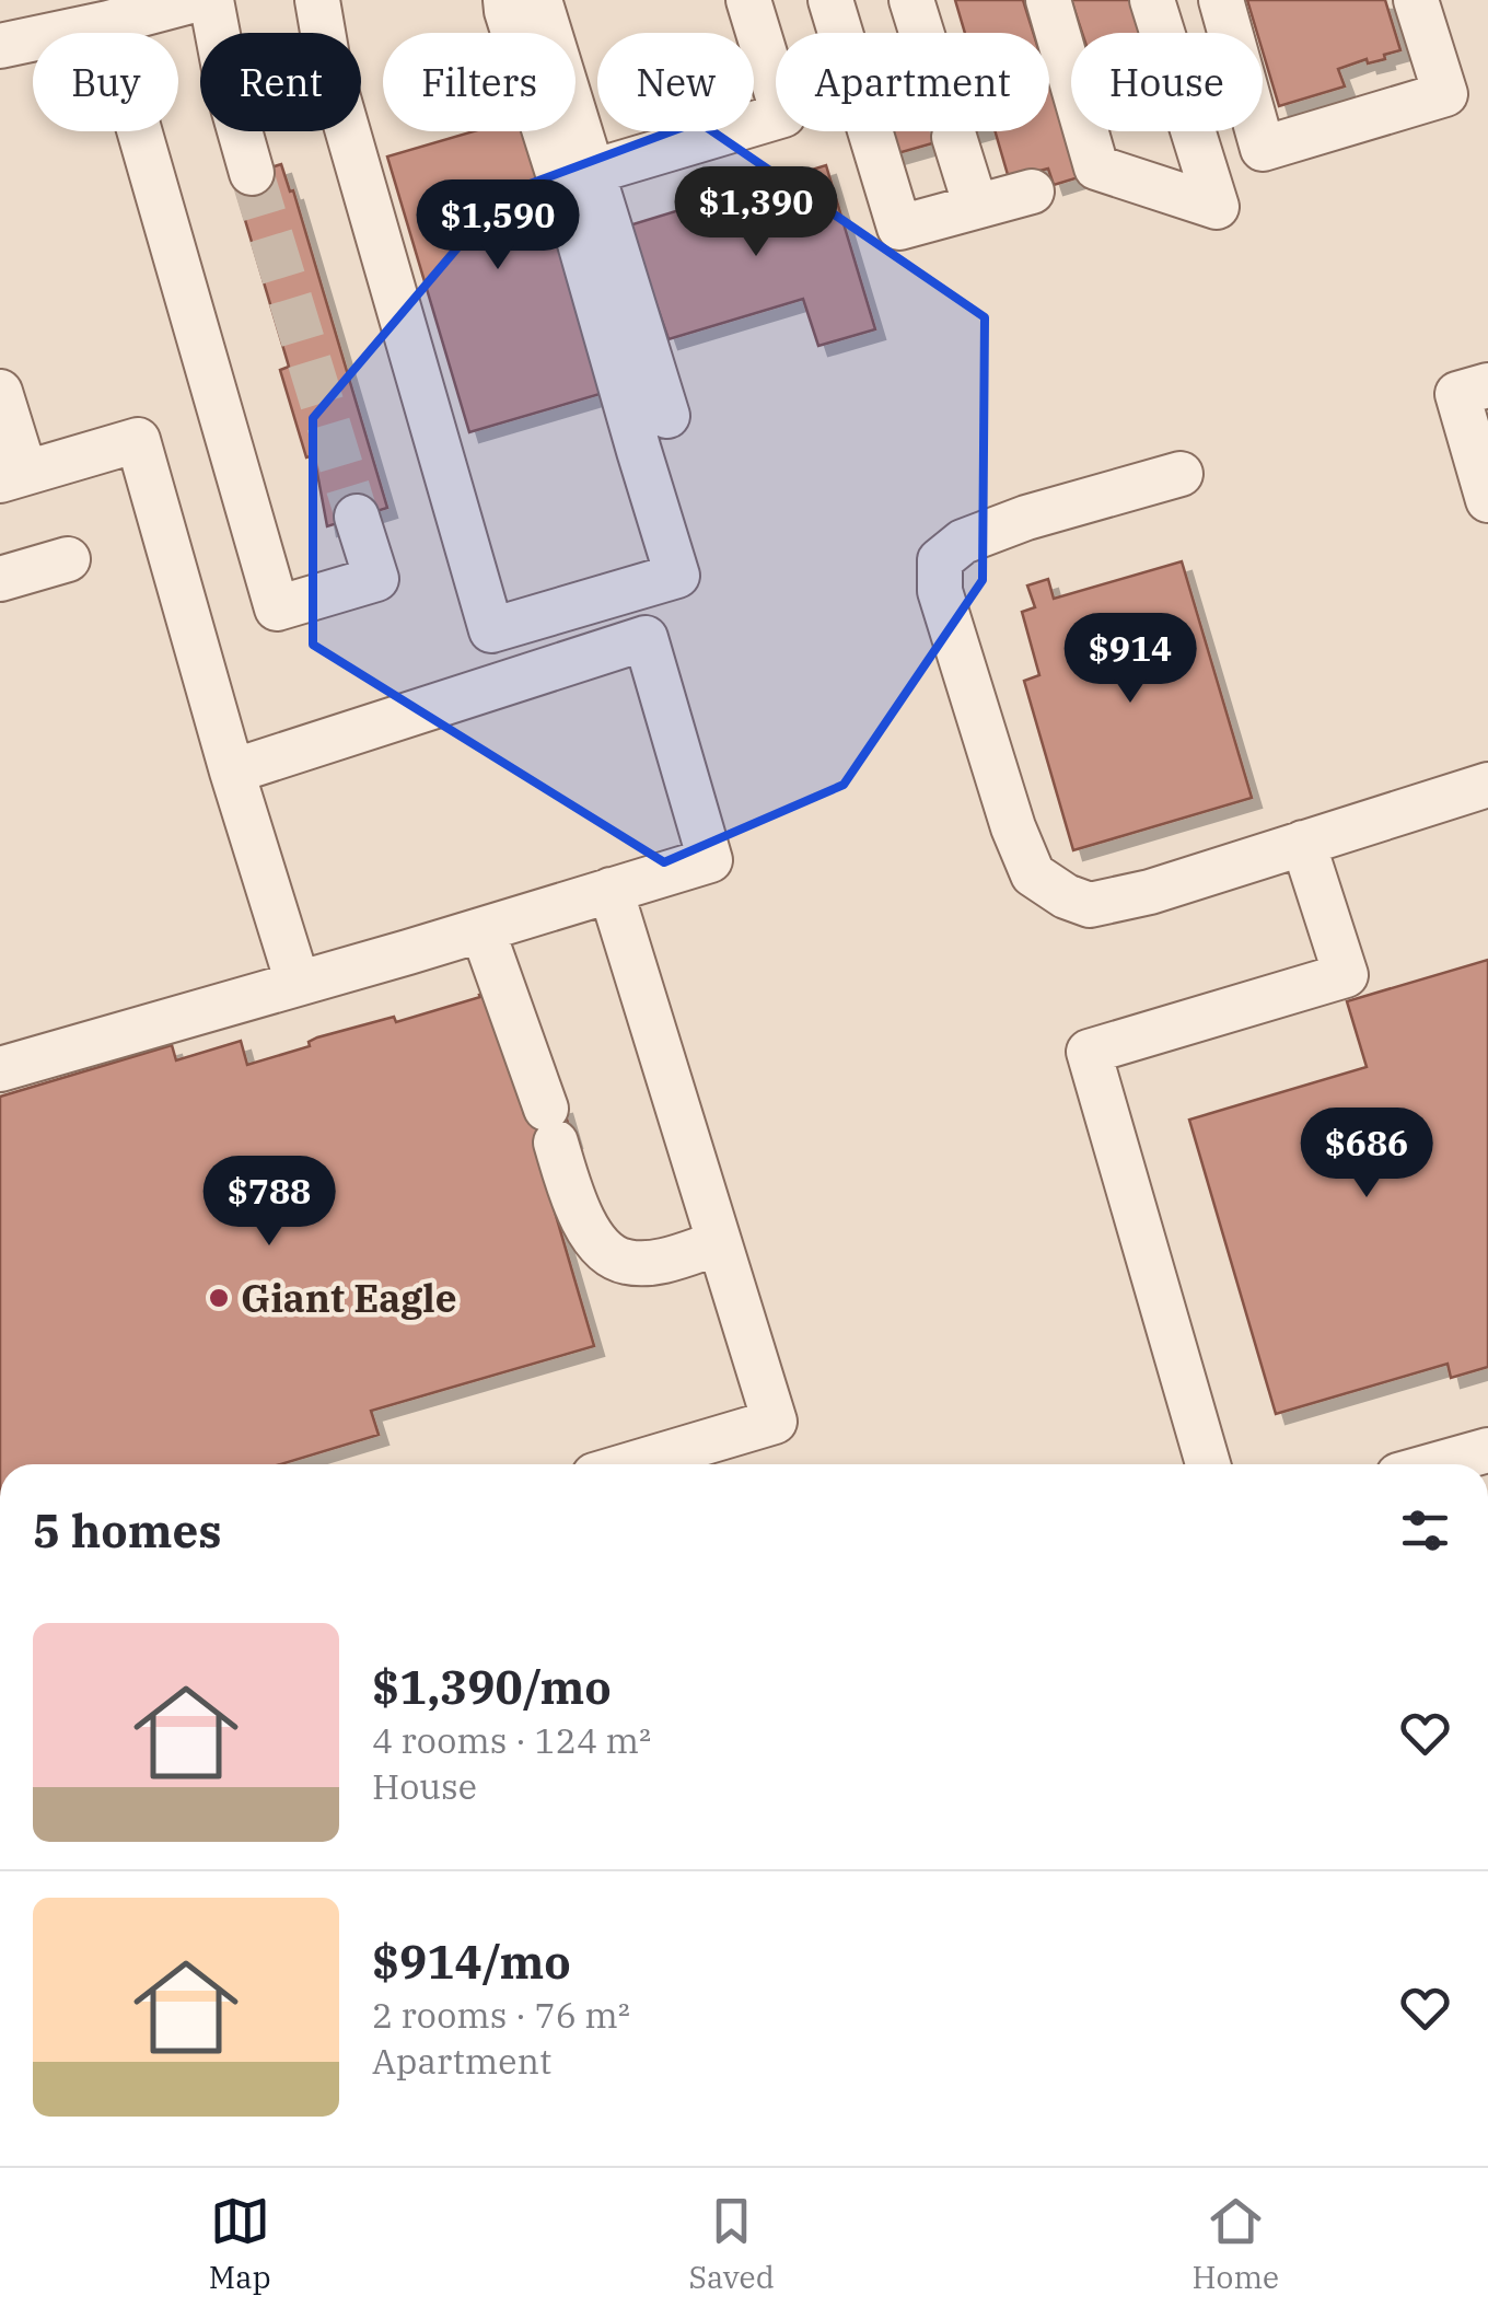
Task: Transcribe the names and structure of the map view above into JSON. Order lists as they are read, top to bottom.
{
  "places": ["Giant Eagle"],
  "page": {
    "chip": [
      "Buy",
      "Rent",
      "Filters",
      "New",
      "Apartment",
      "House"
    ],
    "price": [
      "$1,390",
      "$1,590",
      "$914",
      "$686",
      "$788"
    ],
    "heading": "5 homes",
    "list": [
      {
        "name": "$1,390/mo",
        "note": "4 rooms · 124 m² · House"
      },
      {
        "name": "$914/mo",
        "note": "2 rooms · 76 m² · Apartment"
      }
    ],
    "tabs": ["Map", "Saved", "Home"]
  }
}
